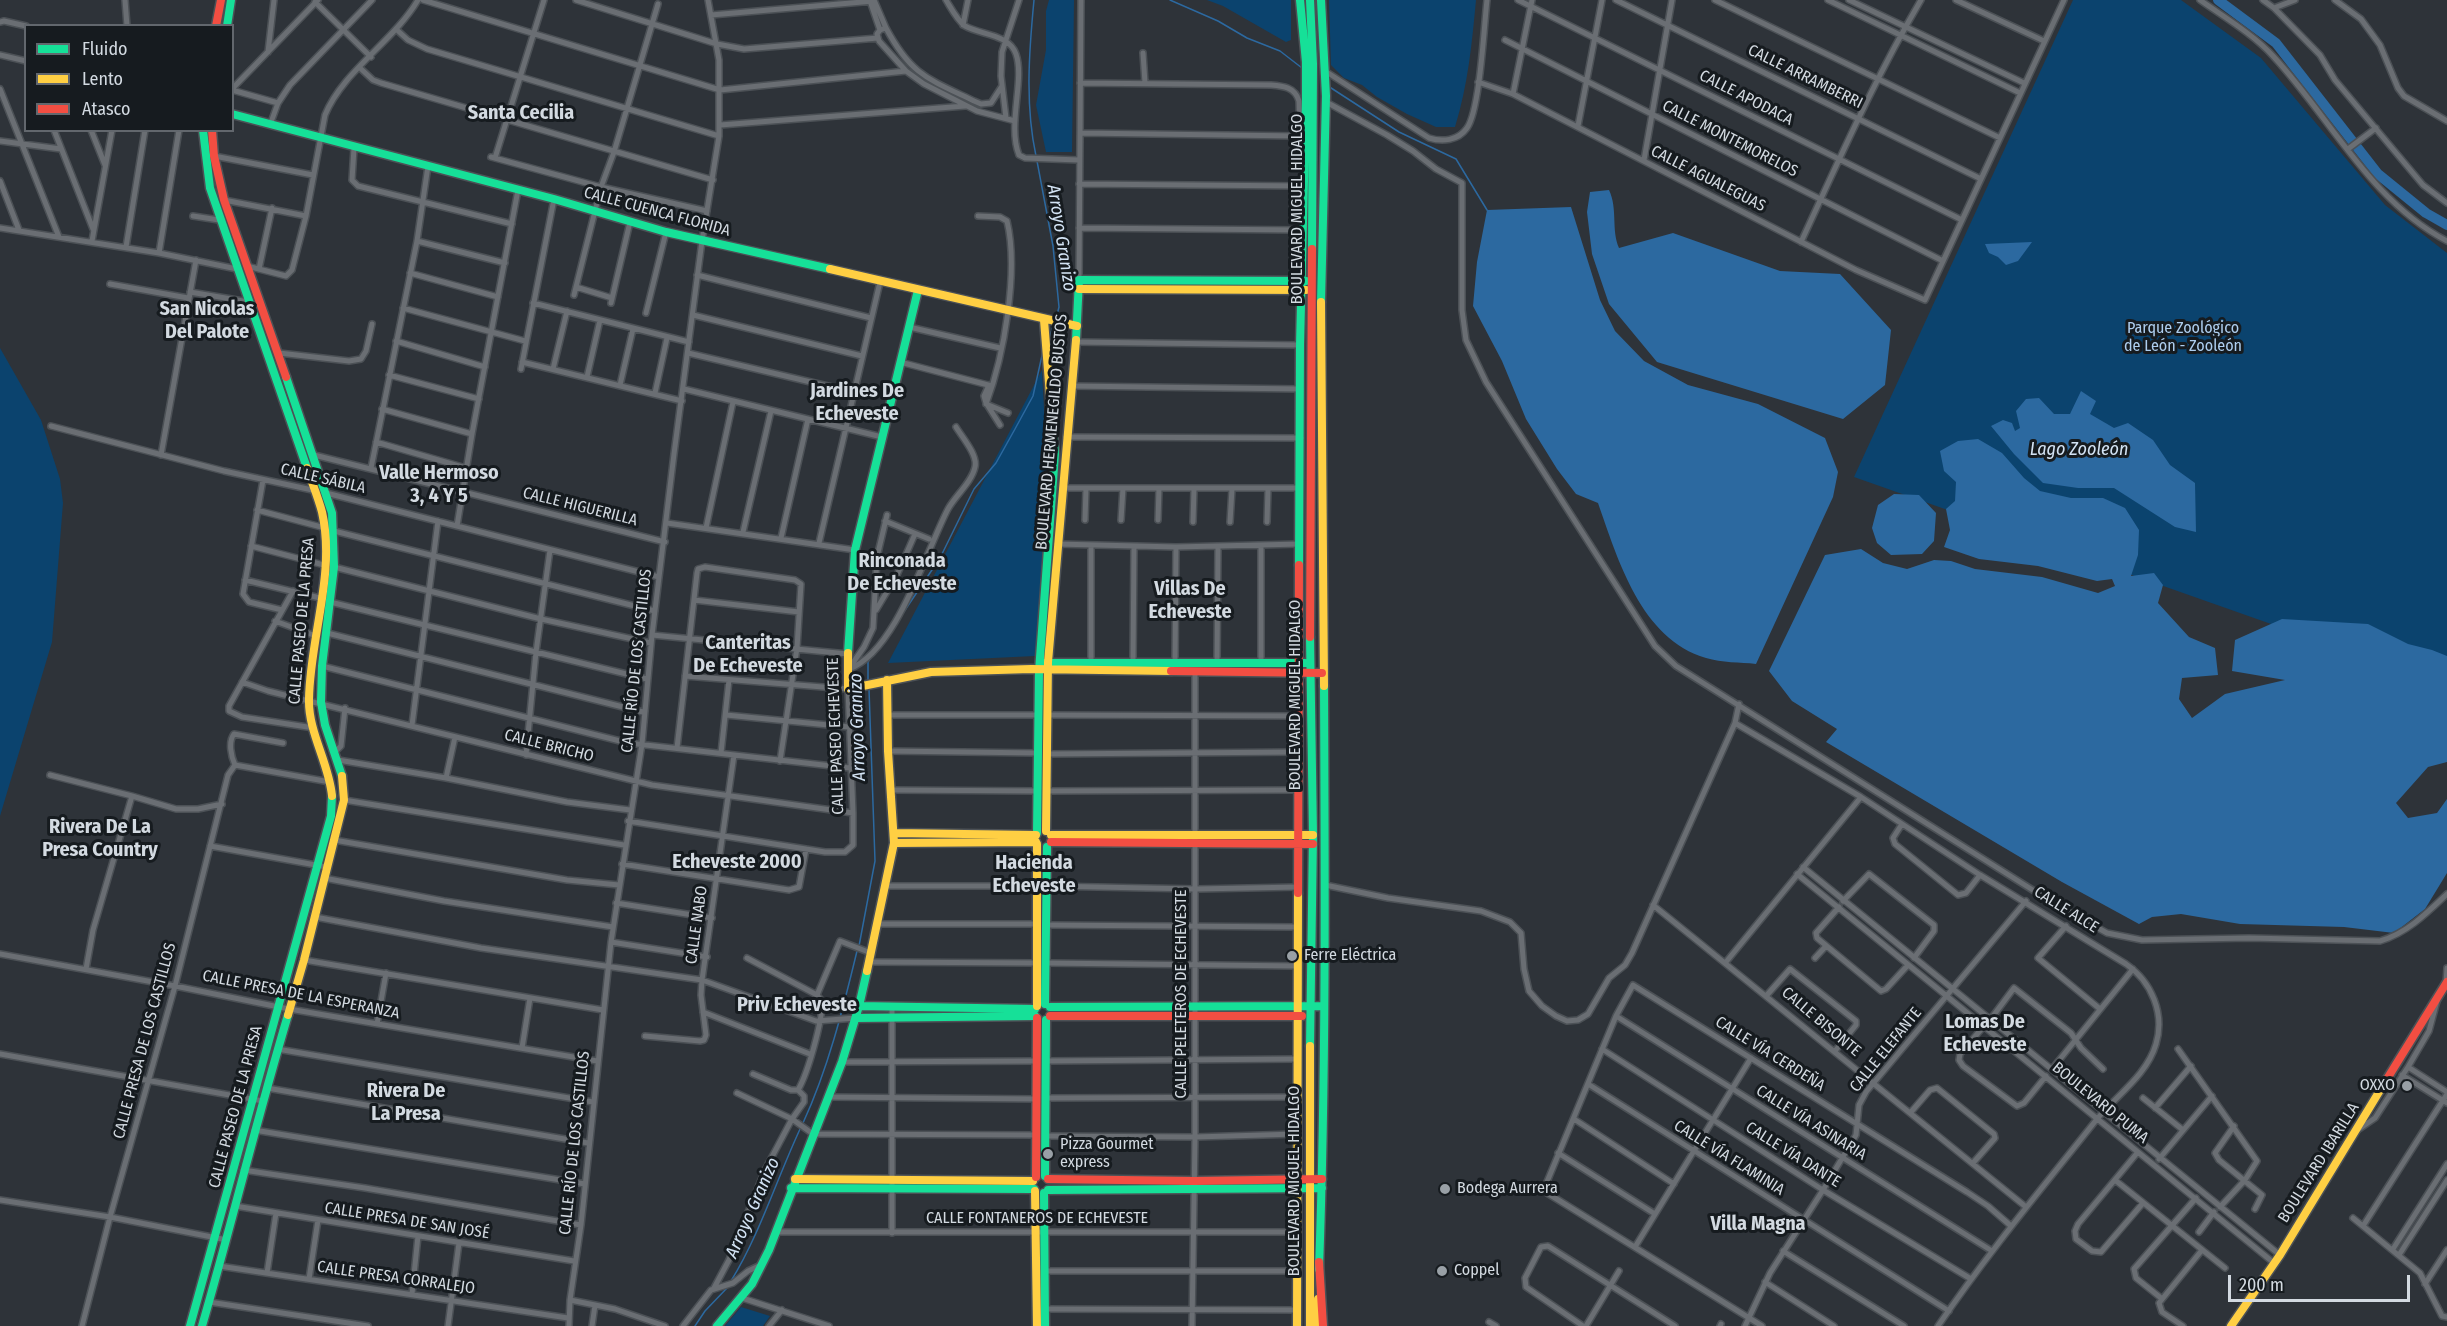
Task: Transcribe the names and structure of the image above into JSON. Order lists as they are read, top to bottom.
{
  "streets": {
    "street": [
      "CALLE ARRAMBERRI",
      "CALLE APODACA",
      "CALLE MONTEMORELOS",
      "CALLE AGUALEGUAS",
      "BOULEVARD MIGUEL HIDALGO",
      "CALLE CUENCA FLORIDA",
      "BOULEVARD HERMENEGILDO BUSTOS",
      "CALLE SÁBILA",
      "CALLE HIGUERILLA",
      "CALLE PASEO DE LA PRESA",
      "CALLE RÍO DE LOS CASTILLOS",
      "CALLE PASEO ECHEVESTE",
      "CALLE BRICHO",
      "CALLE ALCE",
      "CALLE NABO",
      "CALLE PELETEROS DE ECHEVESTE",
      "CALLE PRESA DE LA ESPERANZA",
      "CALLE BISONTE",
      "CALLE PRESA DE LOS CASTILLOS",
      "CALLE ELEFANTE",
      "CALLE VÍA CERDEÑA",
      "BOULEVARD PUMA",
      "CALLE VÍA ASINARIA",
      "CALLE VÍA DANTE",
      "CALLE VÍA FLAMINIA",
      "BOULEVARD IBARILLA",
      "CALLE FONTANEROS DE ECHEVESTE",
      "CALLE PRESA DE SAN JOSÉ",
      "CALLE PRESA CORRALEJO"
    ]
  },
  "crossings": [
    ["CALLE MONTEMORELOS", "CALLE AGUALEGUAS"],
    ["BOULEVARD MIGUEL HIDALGO", "CALLE FONTANEROS DE ECHEVESTE"],
    ["CALLE CUENCA FLORIDA", "BOULEVARD HERMENEGILDO BUSTOS"],
    ["CALLE CUENCA FLORIDA", "CALLE RÍO DE LOS CASTILLOS"],
    ["CALLE CUENCA FLORIDA", "CALLE PASEO ECHEVESTE"],
    ["BOULEVARD HERMENEGILDO BUSTOS", "CALLE FONTANEROS DE ECHEVESTE"],
    ["CALLE SÁBILA", "CALLE PASEO DE LA PRESA"],
    ["CALLE SÁBILA", "CALLE RÍO DE LOS CASTILLOS"],
    ["CALLE HIGUERILLA", "CALLE PASEO DE LA PRESA"],
    ["CALLE HIGUERILLA", "CALLE RÍO DE LOS CASTILLOS"],
    ["CALLE PASEO DE LA PRESA", "CALLE BRICHO"],
    ["CALLE PASEO DE LA PRESA", "CALLE PRESA DE LA ESPERANZA"],
    ["CALLE PASEO DE LA PRESA", "CALLE PRESA DE SAN JOSÉ"],
    ["CALLE PASEO DE LA PRESA", "CALLE PRESA CORRALEJO"],
    ["CALLE RÍO DE LOS CASTILLOS", "CALLE BRICHO"],
    ["CALLE RÍO DE LOS CASTILLOS", "CALLE PRESA DE LA ESPERANZA"],
    ["CALLE RÍO DE LOS CASTILLOS", "CALLE PRESA DE SAN JOSÉ"],
    ["CALLE RÍO DE LOS CASTILLOS", "CALLE PRESA CORRALEJO"],
    ["CALLE PASEO ECHEVESTE", "CALLE BRICHO"],
    ["CALLE BRICHO", "CALLE NABO"],
    ["CALLE ALCE", "CALLE BISONTE"],
    ["CALLE ALCE", "CALLE ELEFANTE"],
    ["CALLE ALCE", "CALLE VÍA CERDEÑA"],
    ["CALLE ALCE", "BOULEVARD PUMA"],
    ["CALLE ALCE", "CALLE VÍA ASINARIA"],
    ["CALLE ALCE", "CALLE VÍA DANTE"],
    ["CALLE ALCE", "CALLE VÍA FLAMINIA"],
    ["CALLE PELETEROS DE ECHEVESTE", "CALLE FONTANEROS DE ECHEVESTE"],
    ["CALLE PRESA DE LA ESPERANZA", "CALLE PRESA DE LOS CASTILLOS"],
    ["CALLE BISONTE", "CALLE ELEFANTE"],
    ["CALLE ELEFANTE", "CALLE VÍA CERDEÑA"],
    ["CALLE ELEFANTE", "BOULEVARD PUMA"],
    ["CALLE ELEFANTE", "CALLE VÍA ASINARIA"],
    ["CALLE ELEFANTE", "CALLE VÍA DANTE"],
    ["CALLE ELEFANTE", "CALLE VÍA FLAMINIA"],
    ["CALLE VÍA CERDEÑA", "CALLE VÍA ASINARIA"],
    ["BOULEVARD PUMA", "BOULEVARD IBARILLA"]
  ],
  "districts": [
    "Santa Cecilia",
    "San Nicolas Del Palote",
    "Jardines De Echeveste",
    "Valle Hermoso 3, 4 Y 5",
    "Rinconada De Echeveste",
    "Villas De Echeveste",
    "Canteritas De Echeveste",
    "Rivera De La Presa Country",
    "Echeveste 2000",
    "Hacienda Echeveste",
    "Priv Echeveste",
    "Lomas De Echeveste",
    "Rivera De La Presa",
    "Villa Magna"
  ],
  "water": ["Arroyo Granizo", "Lago Zooleón"],
  "parks": ["Parque Zoológico de León - Zooleón"],
  "places": [
    "Ferre Eléctrica",
    "OXXO",
    "Pizza Gourmet express",
    "Bodega Aurrera",
    "Coppel"
  ],
  "legend": ["Fluido", "Lento", "Atasco"],
  "scale_bar": "200 m"
}
